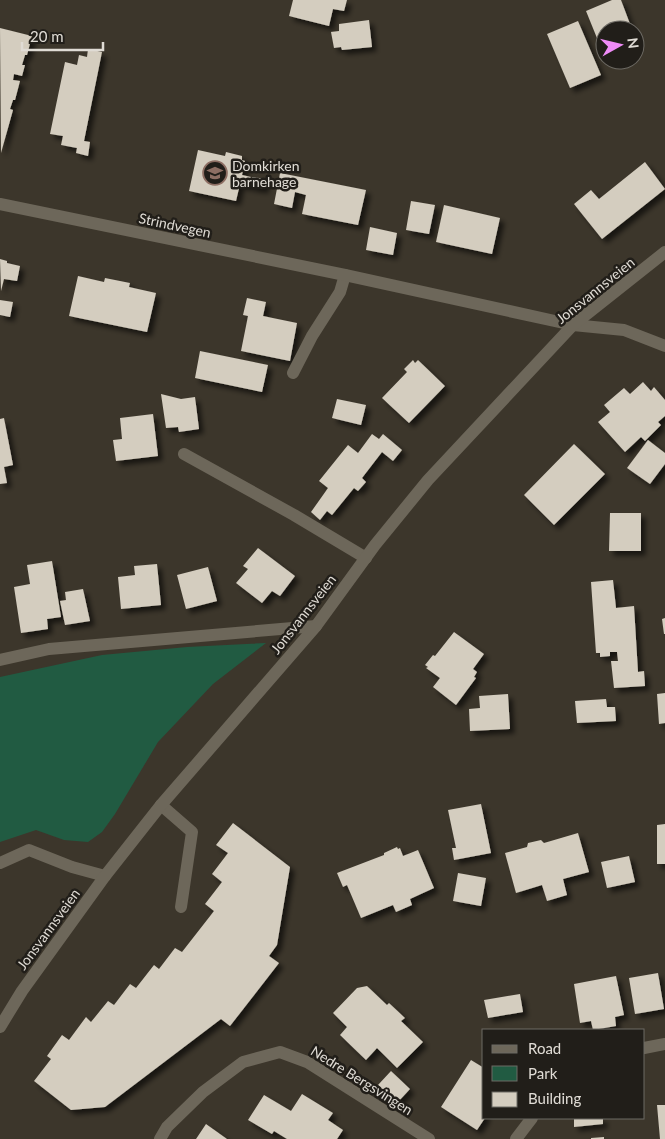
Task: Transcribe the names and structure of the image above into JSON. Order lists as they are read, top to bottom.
{
  "streets": {
    "street": ["Strindvegen", "Jonsvannsveien", "Nedre Bergsvingen"]
  },
  "crossings": [
    ["Strindvegen", "Jonsvannsveien"]
  ],
  "places": {
    "school or university": ["Domkirken barnehage"]
  },
  "legend": ["Road", "Park", "Building"],
  "scale_bar": "20 m",
  "north": "right"
}
